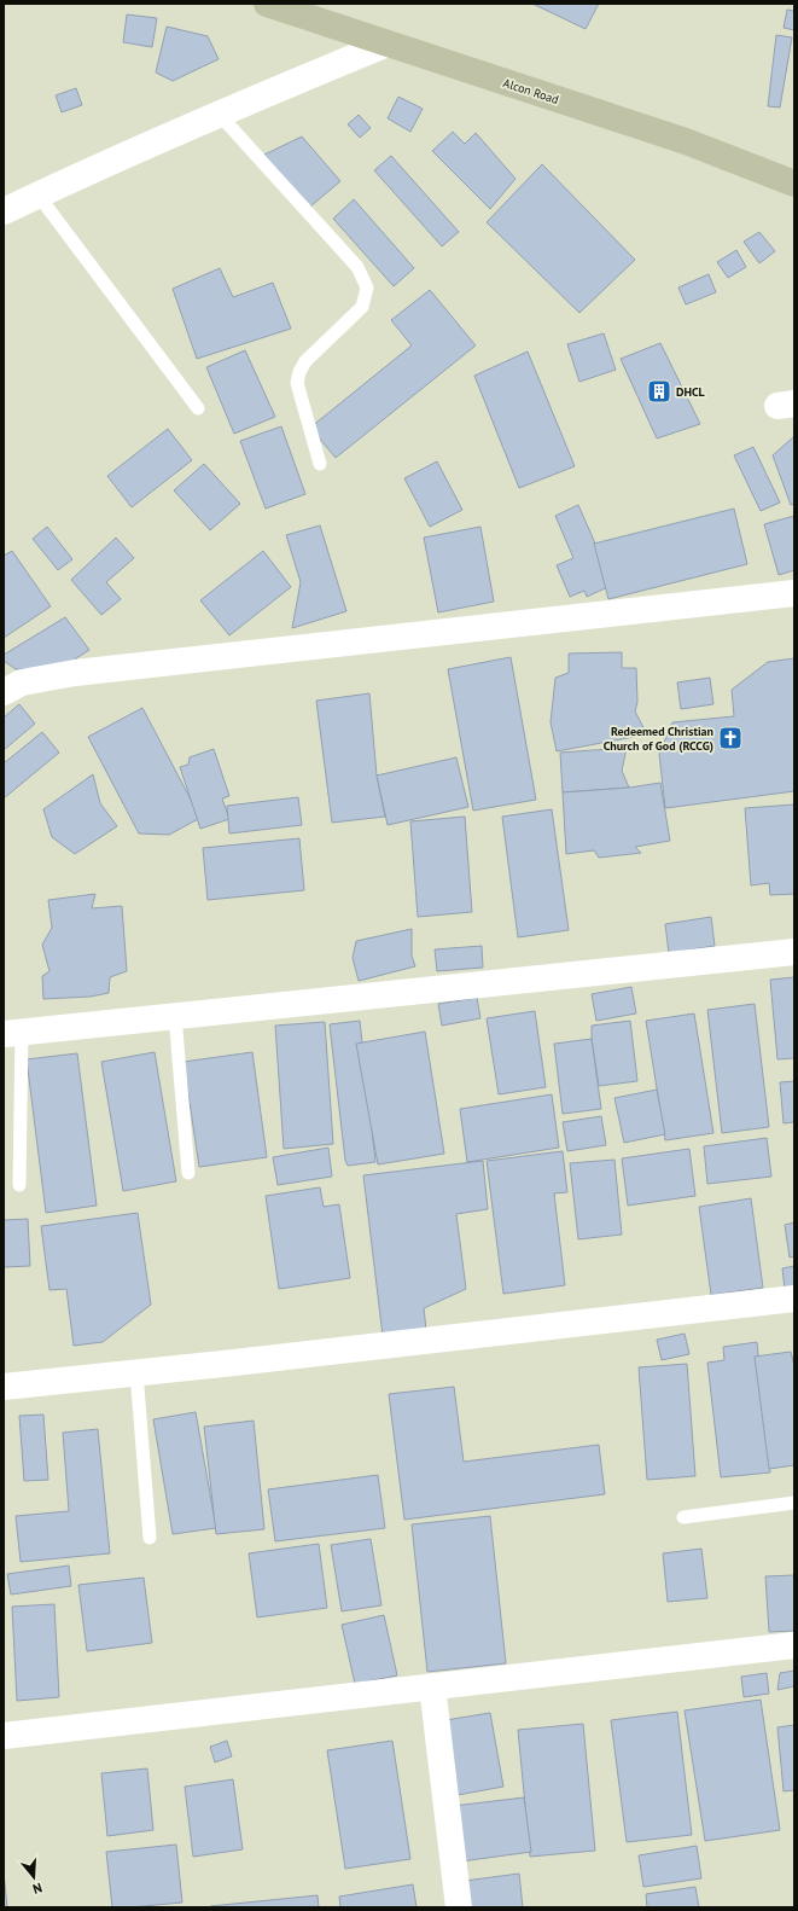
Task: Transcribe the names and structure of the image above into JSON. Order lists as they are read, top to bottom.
{
  "streets": {
    "main road": ["Alcon Road"]
  },
  "places": {
    "building": ["DHCL"],
    "church": ["Redeemed Christian Church of God (RCCG)"]
  },
  "north": "bottom"
}
